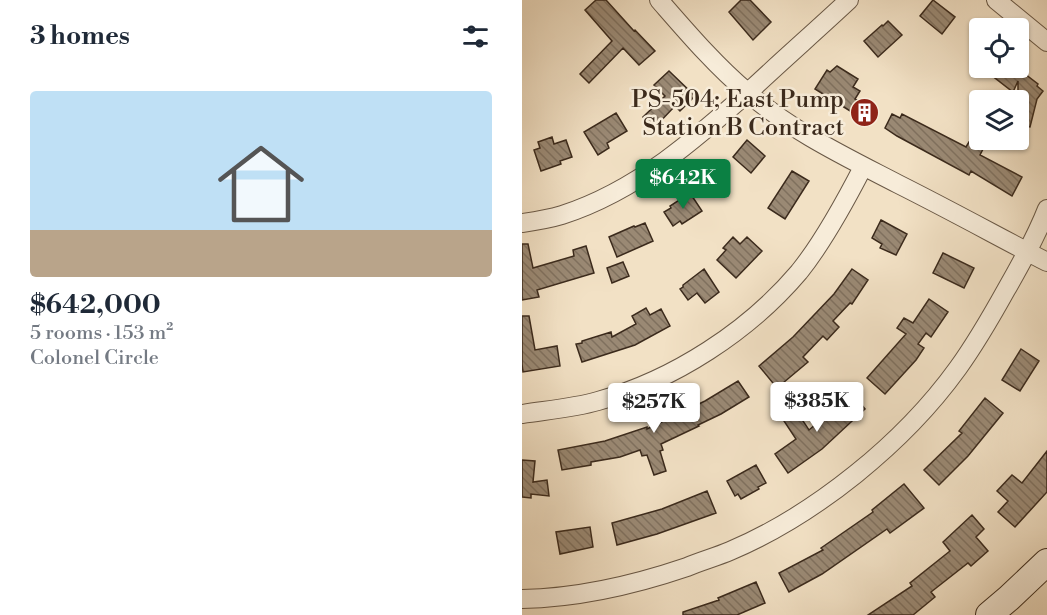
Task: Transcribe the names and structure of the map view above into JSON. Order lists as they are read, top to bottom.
{
  "places": {
    "building": ["PS-504; East Pump Station B Contract"]
  },
  "page": {
    "heading": "3 homes",
    "list": [
      {
        "name": "$642,000",
        "note": "5 rooms · 153 m² · Colonel Circle"
      }
    ],
    "price": ["$642K", "$385K", "$257K"]
  }
}
